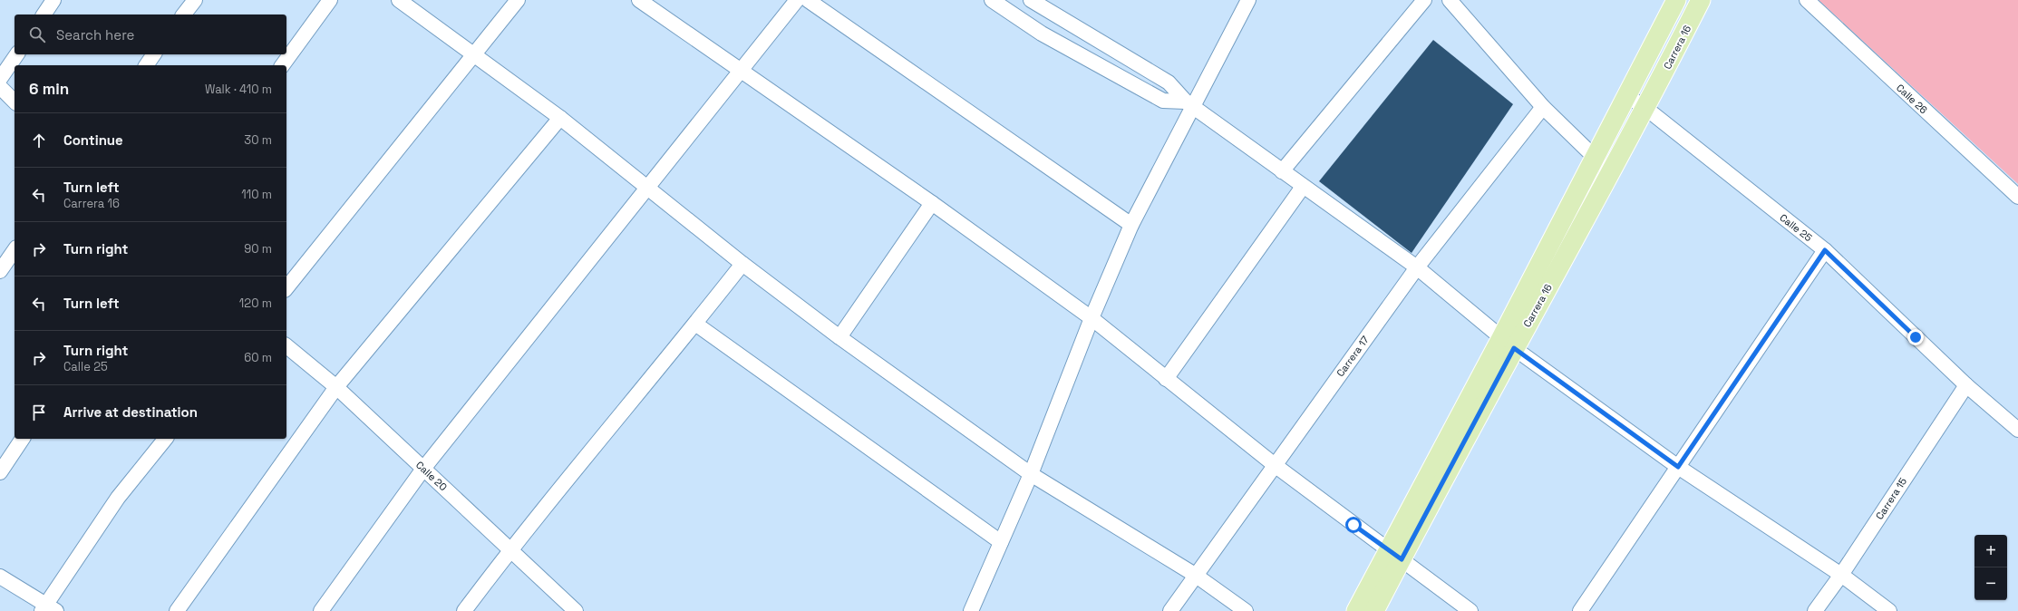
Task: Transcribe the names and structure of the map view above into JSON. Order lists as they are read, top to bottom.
{
  "streets": {
    "main road": ["Carrera 16"],
    "street": [
      "Calle 26",
      "Calle 25",
      "Carrera 17",
      "Calle 20",
      "Carrera 15"
    ]
  },
  "crossings": [
    ["Carrera 16", "Calle 25"],
    ["Calle 25", "Carrera 15"]
  ],
  "page": {
    "search": "Search here",
    "heading": ["6 min", "Walk · 410 m"],
    "list": [
      ["Continue", "30 m"],
      ["Turn left", "Carrera 16", "110 m"],
      ["Turn right", "90 m"],
      ["Turn left", "120 m"],
      ["Turn right", "Calle 25", "60 m"],
      "Arrive at destination"
    ],
    "map_buttons": ["+", "−"]
  }
}
